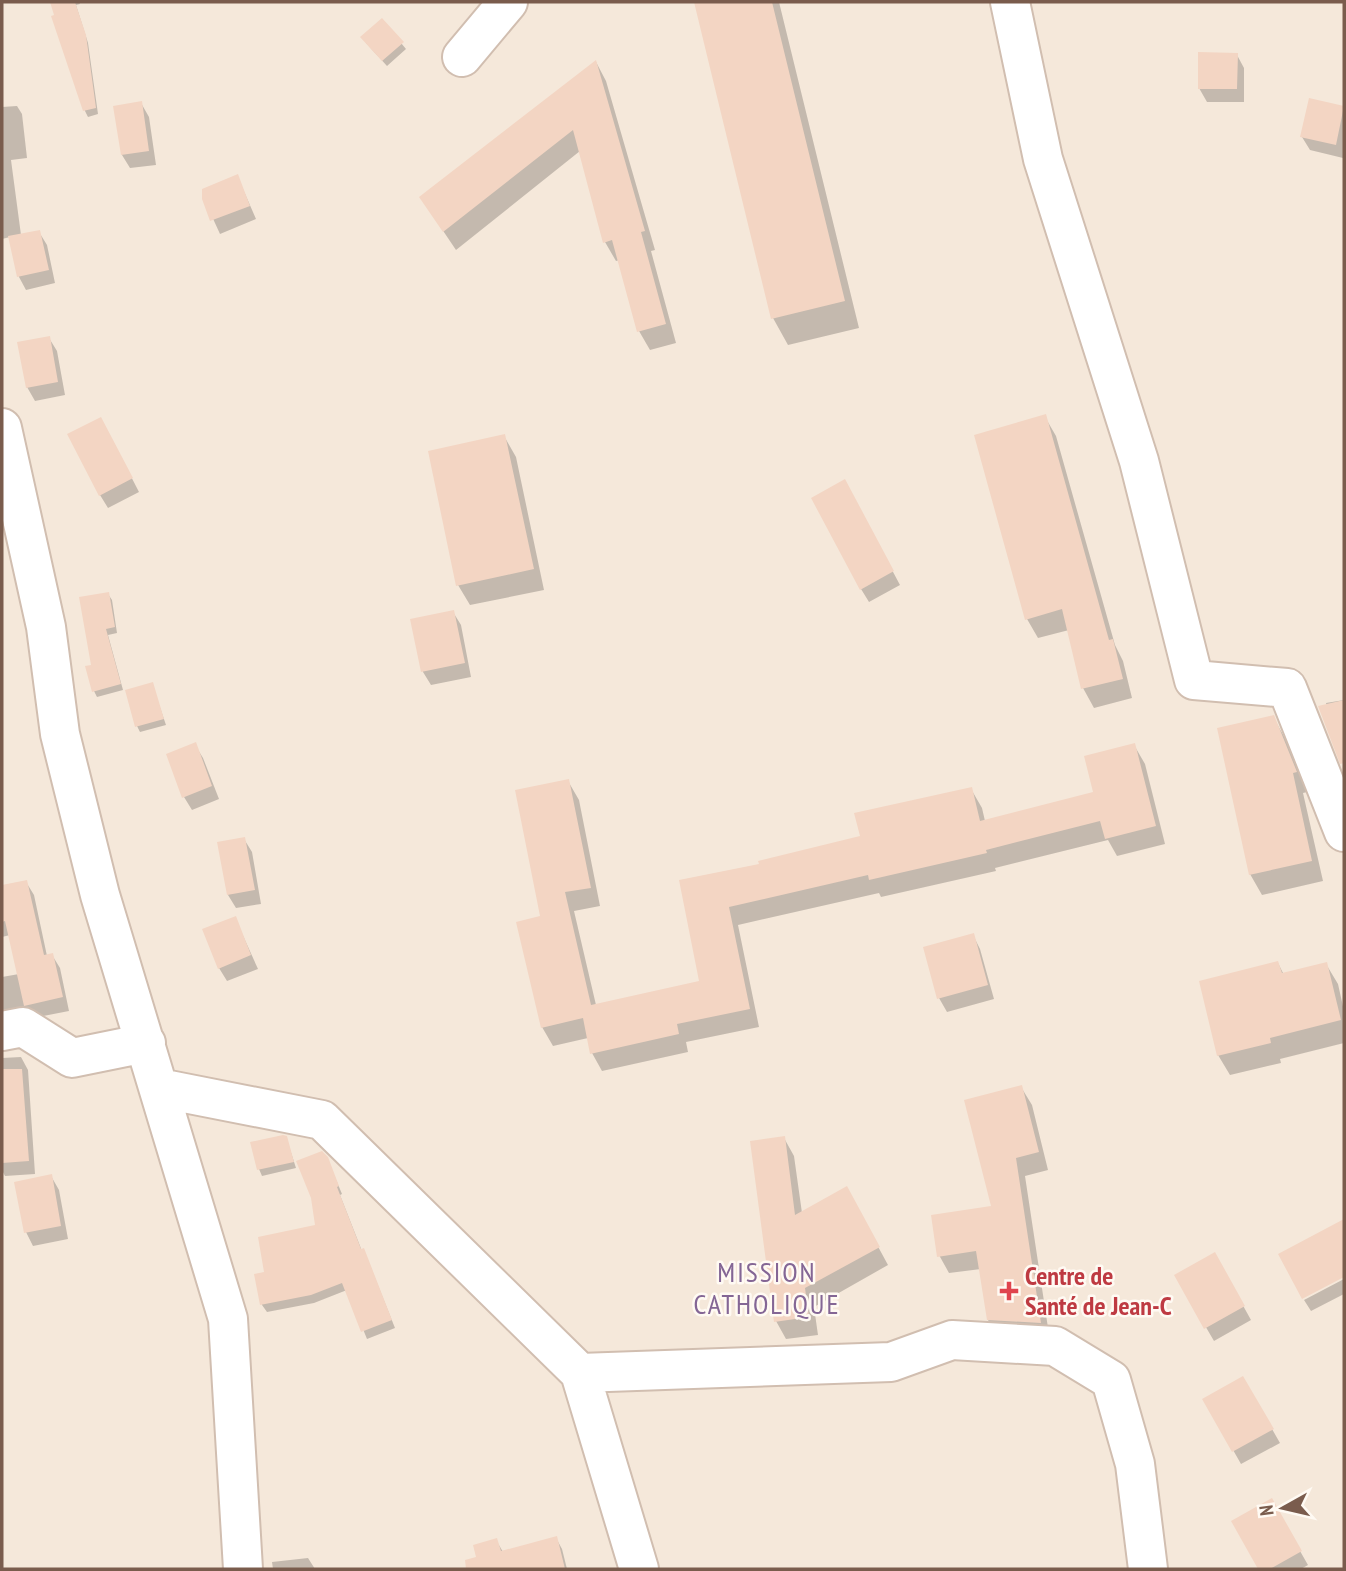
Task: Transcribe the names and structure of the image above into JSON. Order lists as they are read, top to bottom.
{
  "districts": ["MISSION CATHOLIQUE"],
  "places": {
    "health": ["Centre de Santé de Jean-C"]
  },
  "north": "left"
}
